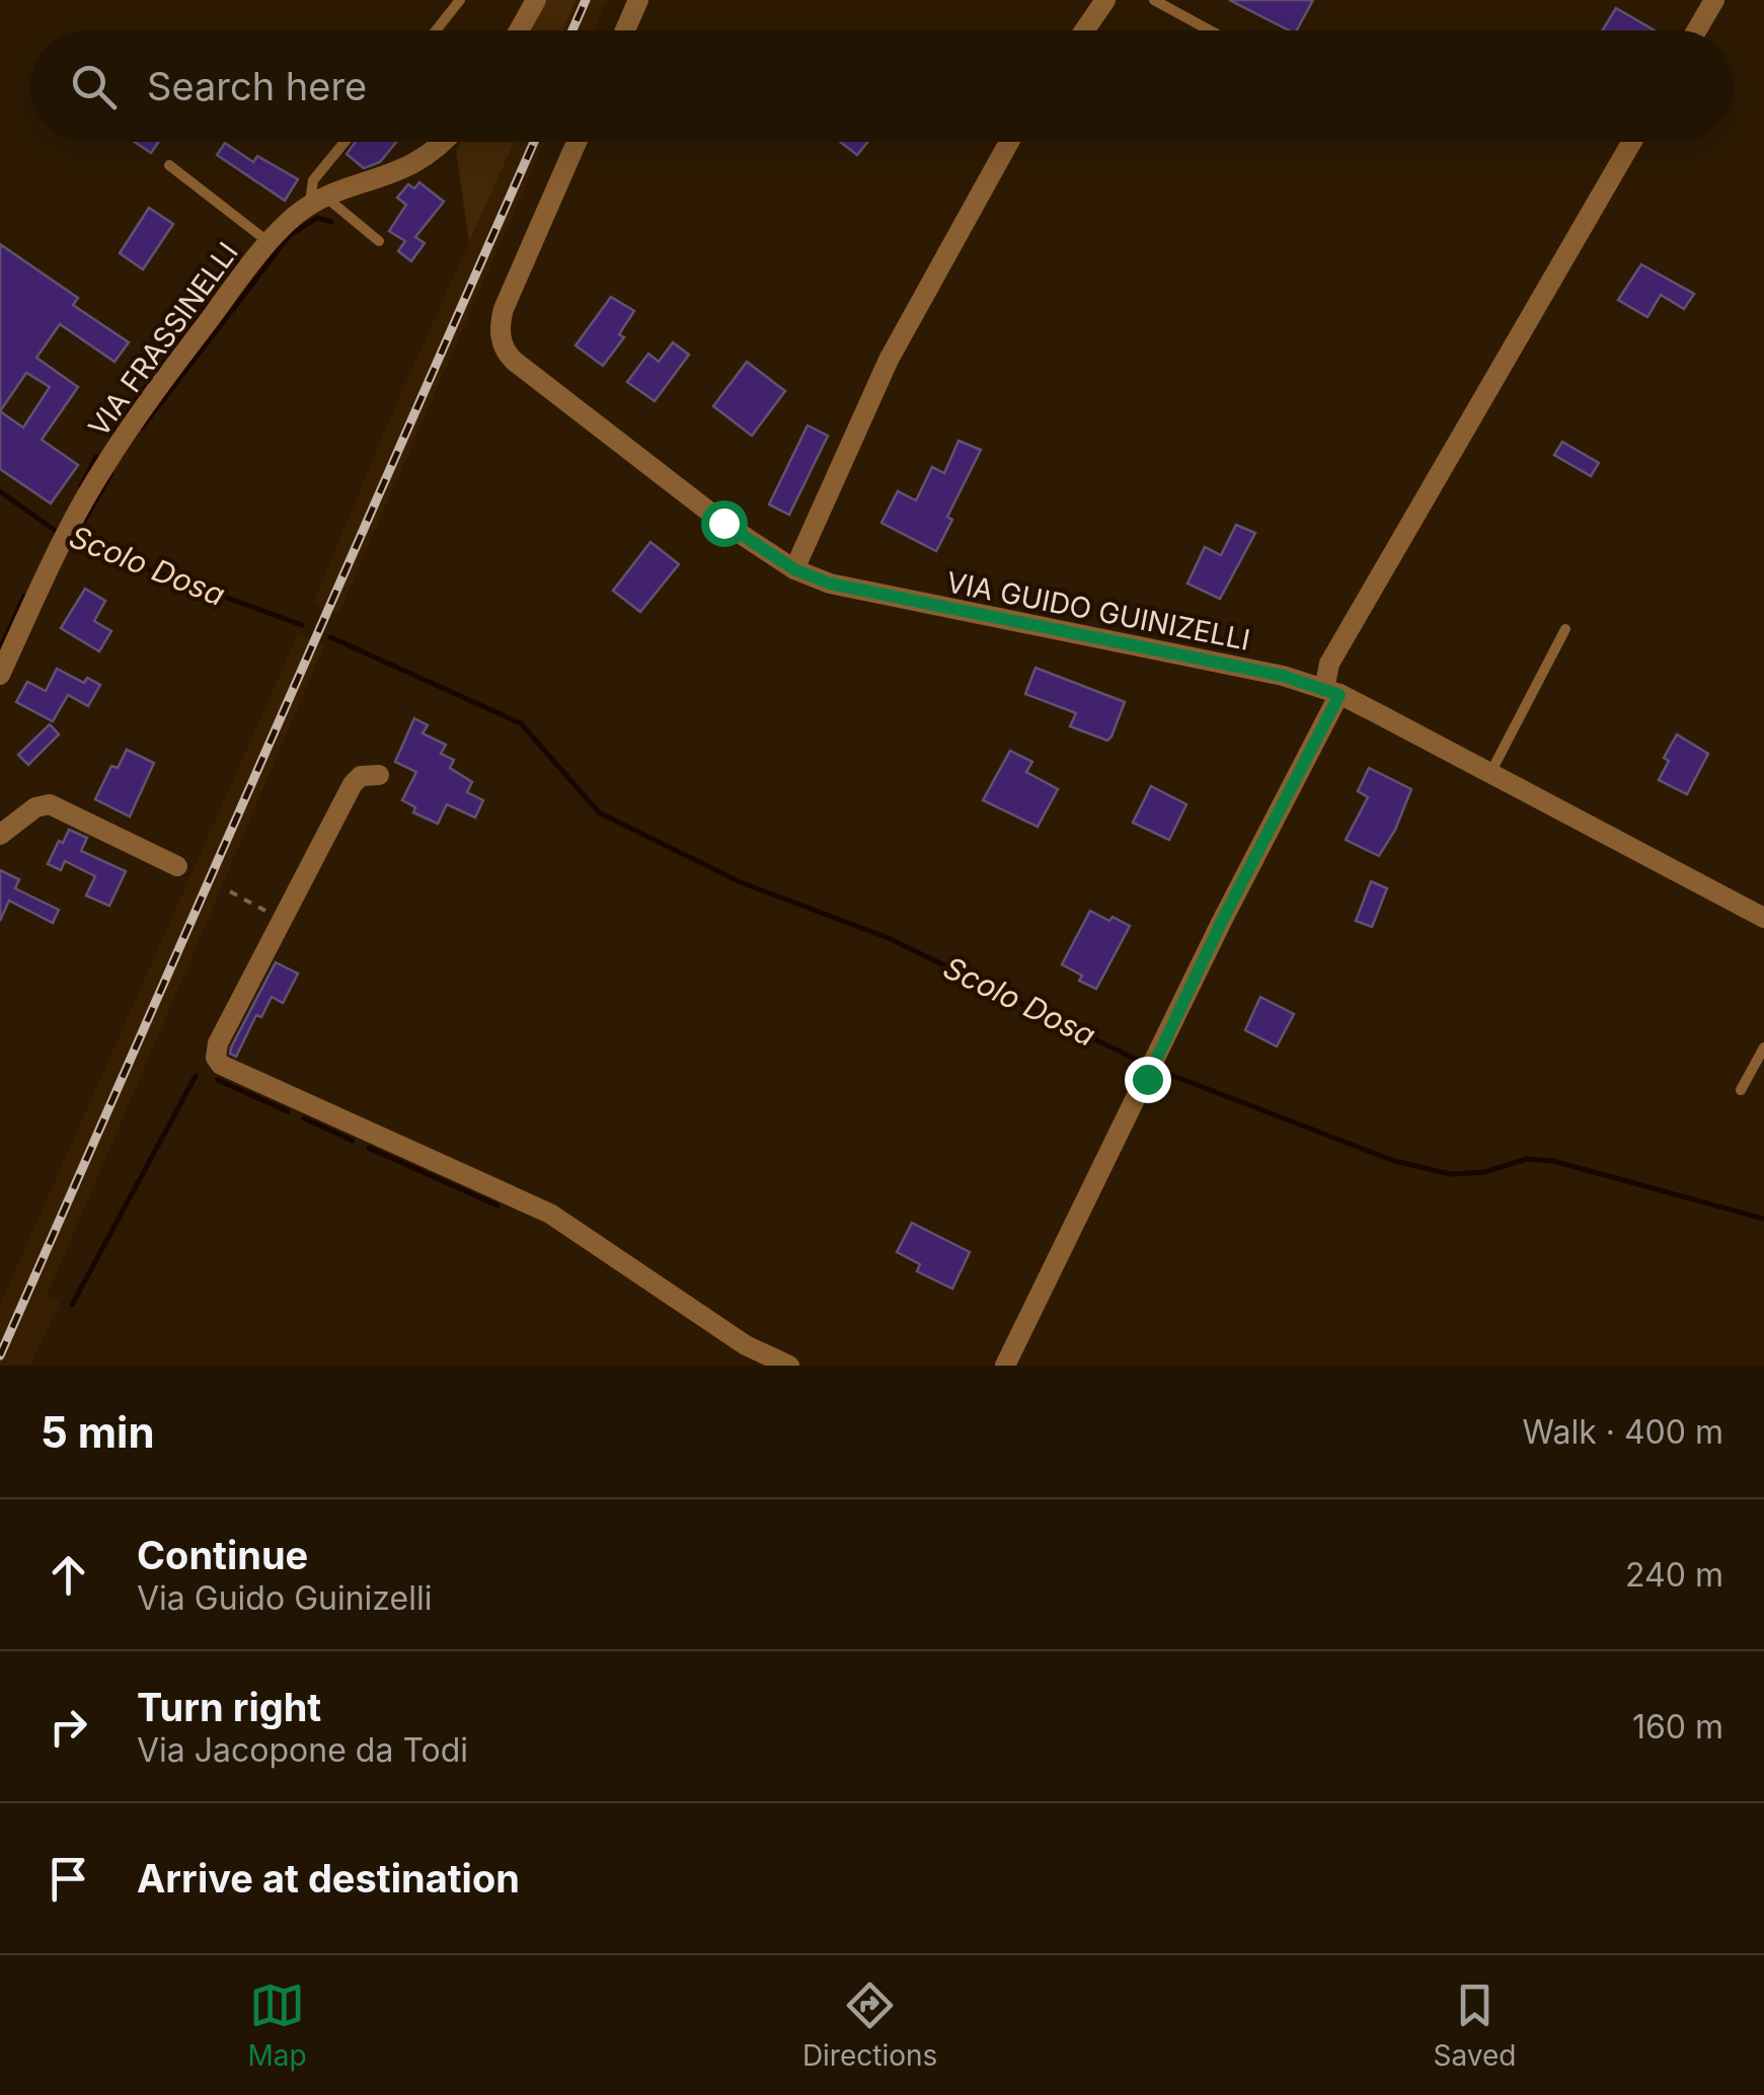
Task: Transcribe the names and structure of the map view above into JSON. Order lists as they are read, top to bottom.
{
  "streets": {
    "street": ["VIA FRASSINELLI", "VIA GUIDO GUINIZELLI"]
  },
  "water": ["Scolo Dosa"],
  "page": {
    "search": "Search here",
    "heading": ["5 min", "Walk · 400 m"],
    "list": [
      ["Continue", "Via Guido Guinizelli", "240 m"],
      ["Turn right", "Via Jacopone da Todi", "160 m"],
      "Arrive at destination"
    ],
    "nav": ["Map", "Directions", "Saved"]
  }
}
